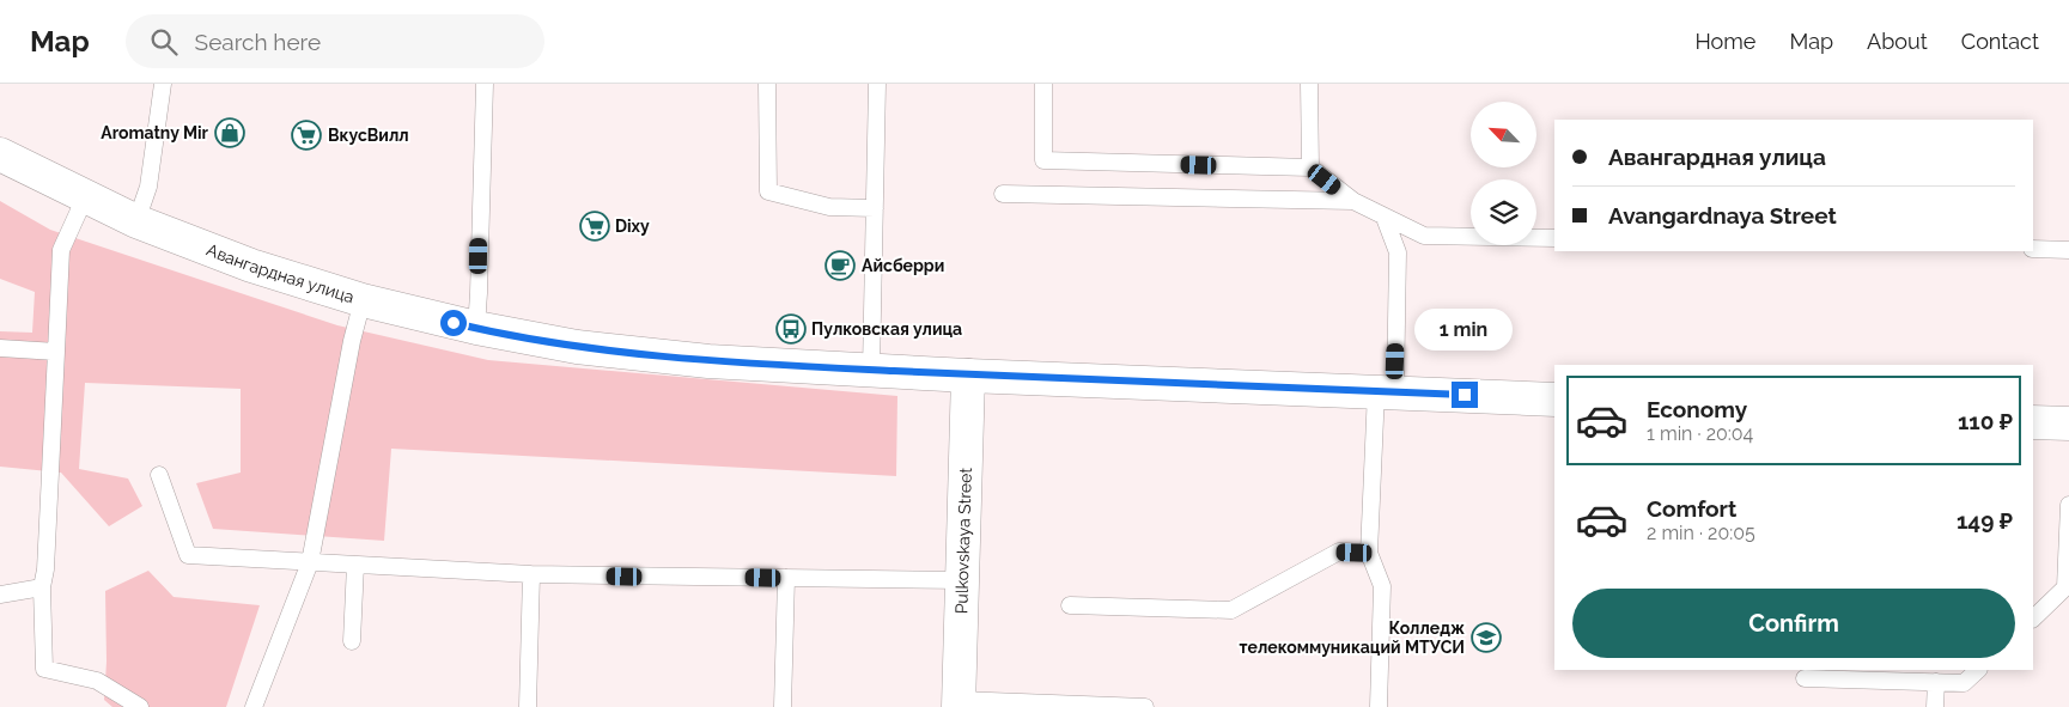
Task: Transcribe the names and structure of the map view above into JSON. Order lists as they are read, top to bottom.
{
  "streets": {
    "main road": ["Авангардная улица", "Pulkovskaya Street"]
  },
  "crossings": [
    ["Авангардная улица", "Pulkovskaya Street"]
  ],
  "places": {
    "shop": ["Aromatny Mir"],
    "supermarket": ["ВкусВилл", "Dixy"],
    "cafe": ["Айсберри"],
    "bus stop": ["Пулковская улица"],
    "school or university": ["Колледж телекоммуникаций МТУСИ"]
  },
  "north": "top left",
  "page": {
    "header": "Map",
    "search": "Search here",
    "nav": [
      "Home",
      "Map",
      "About",
      "Contact"
    ],
    "banner": ["Авангардная улица", "Avangardnaya Street"],
    "bubble": "1 min",
    "list": [
      {
        "name": "Economy",
        "note": "1 min · 20:04",
        "value": "110 ₽"
      },
      {
        "name": "Comfort",
        "note": "2 min · 20:05",
        "value": "149 ₽"
      }
    ],
    "buttons": "Confirm"
  }
}
